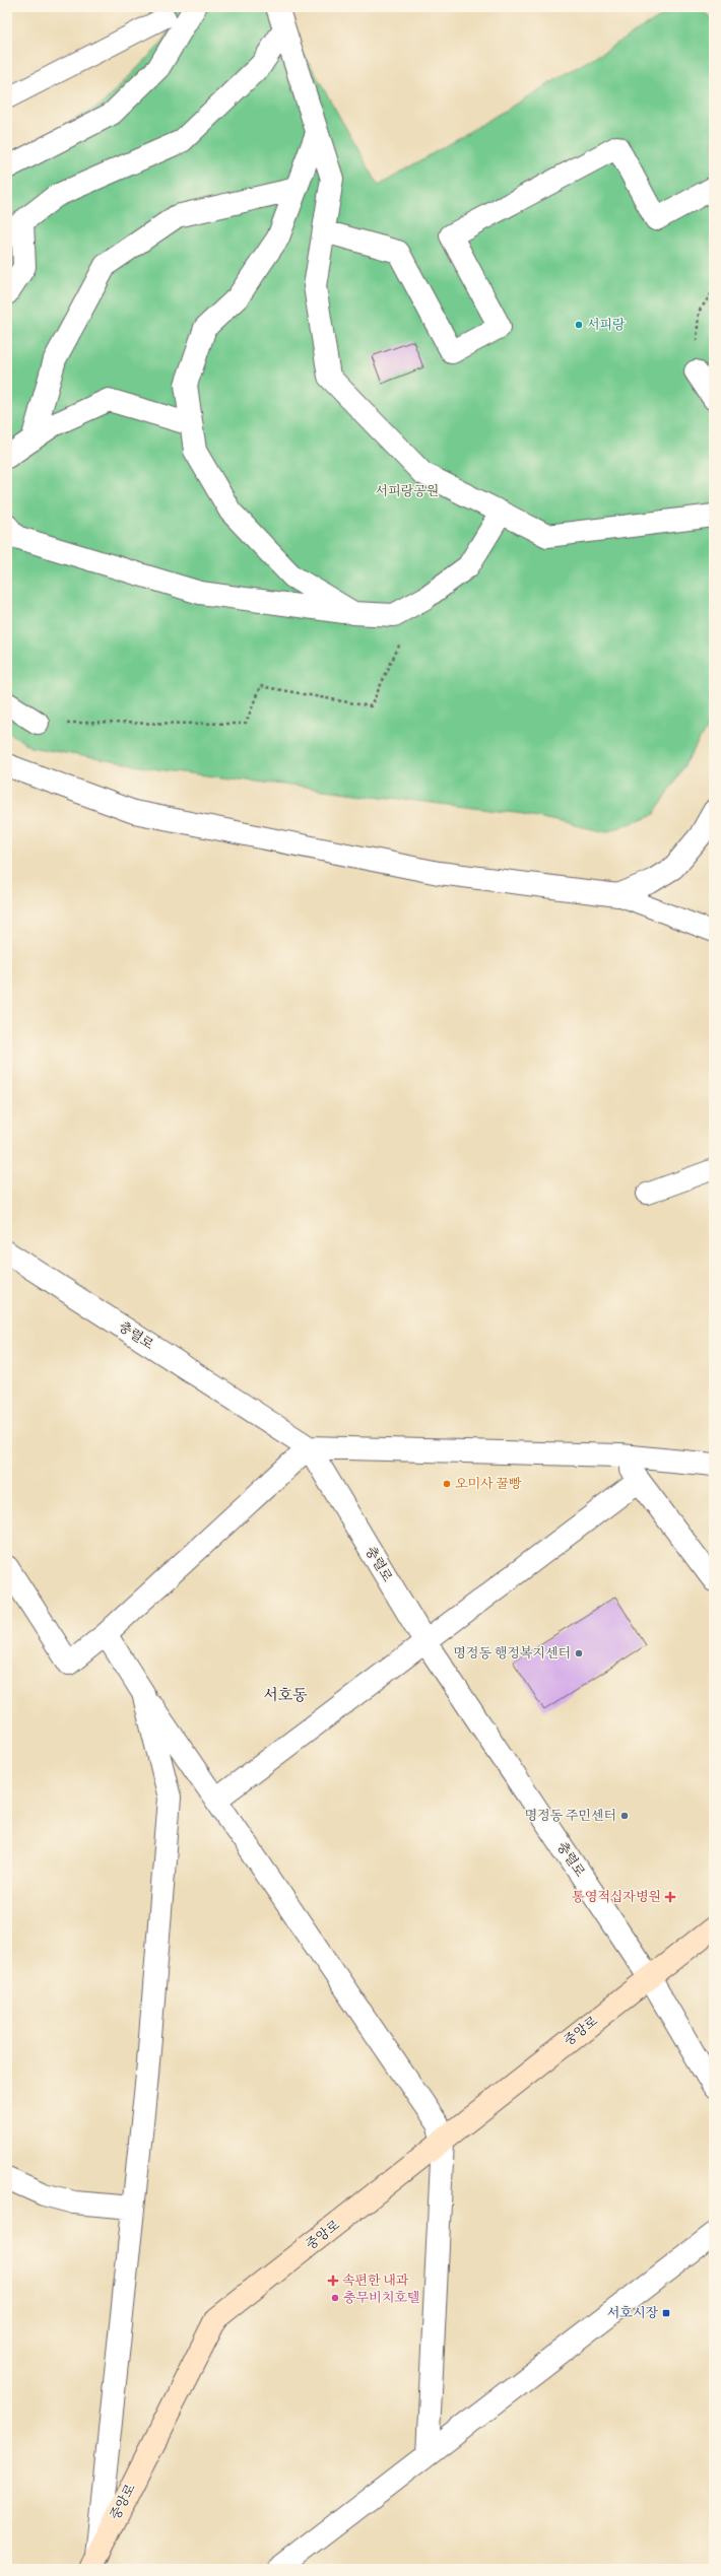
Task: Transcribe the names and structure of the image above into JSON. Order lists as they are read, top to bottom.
{
  "streets": {
    "street": ["충렬로", "중앙로"]
  },
  "crossings": [
    ["충렬로", "중앙로"]
  ],
  "districts": ["서호동"],
  "parks": ["서피랑공원"],
  "places": {
    "other": [
      "서피랑",
      "오미사 꿀빵",
      "명정동 행정복지센터",
      "명정동 주민센터",
      "충무비치호텔"
    ],
    "health": ["통영적십자병원", "속편한 내과"],
    "transit": ["서호시장"]
  }
}
